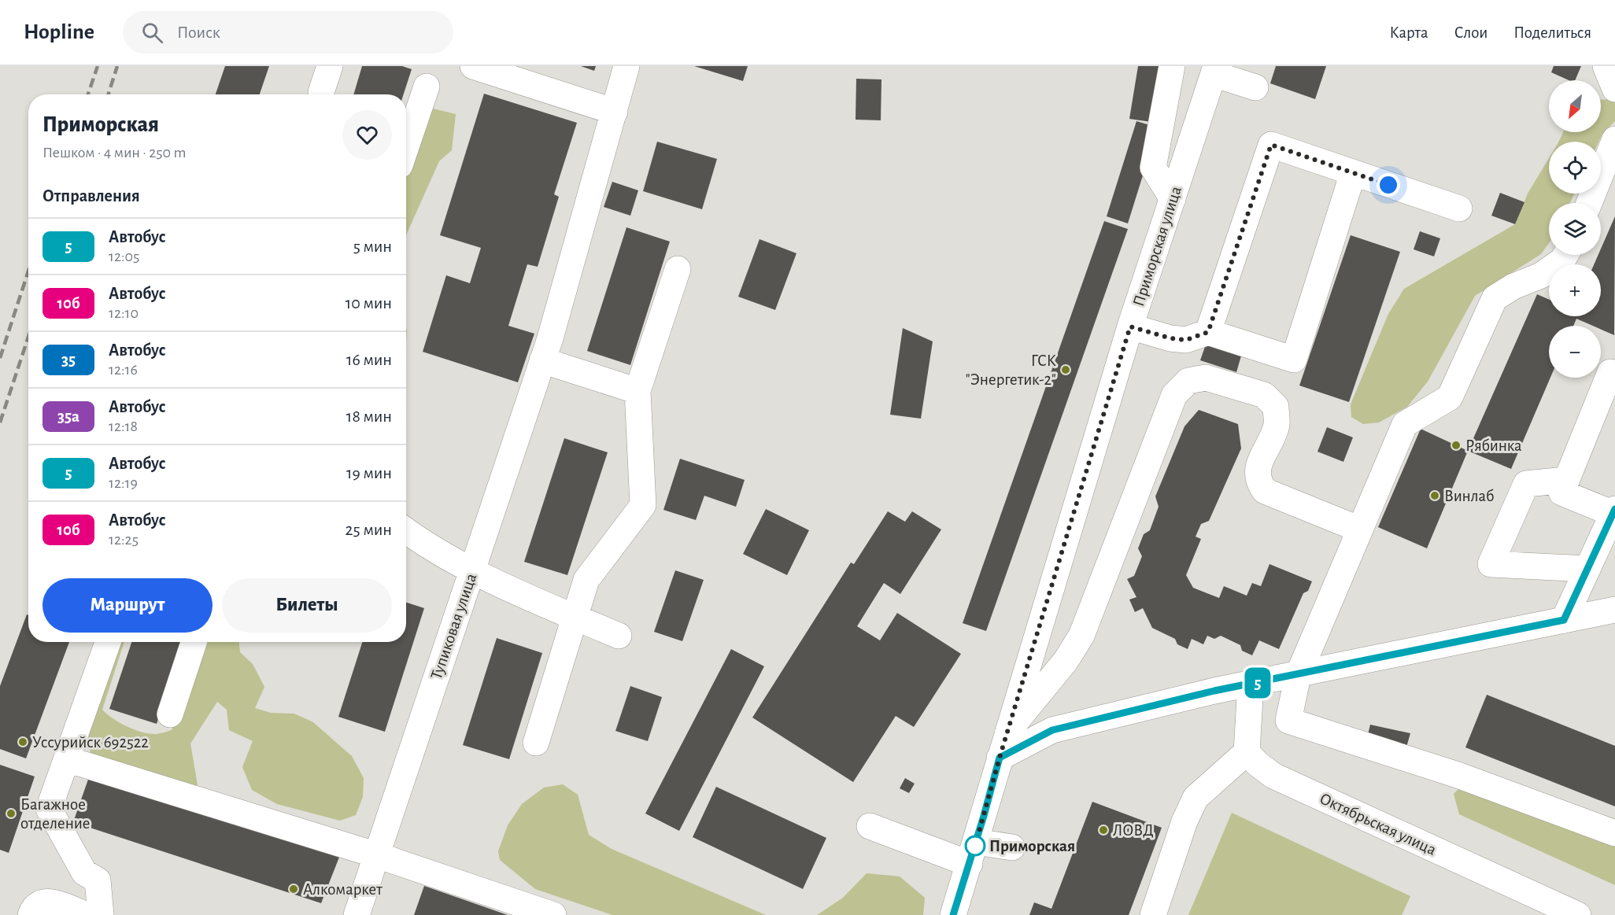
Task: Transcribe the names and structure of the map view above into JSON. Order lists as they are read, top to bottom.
{
  "streets": {
    "main road": ["Приморская улица", "Тупиковая улица", "Октябрьская улица"]
  },
  "places": [
    "ГСК \"Энергетик-2\"",
    "Рябинка",
    "Винлаб",
    "Уссурийск 692522",
    "Багажное отделение",
    "ЛОВД",
    "Приморская",
    "Алкомаркет"
  ],
  "lines": ["bus line 5"],
  "north": "bottom left",
  "page": {
    "header": "Hopline",
    "search": "Поиск",
    "nav": ["Карта", "Слои", "Поделиться"],
    "on_map": "5",
    "map_buttons": ["+", "−"],
    "heading": [
      ["Приморская", "Пешком · 4 мин · 250 m"],
      "Отправления"
    ],
    "list": [
      {
        "mark": "5",
        "name": "Автобус",
        "note": "12:05",
        "value": "5 мин"
      },
      {
        "mark": "10б",
        "name": "Автобус",
        "note": "12:10",
        "value": "10 мин"
      },
      {
        "mark": "35",
        "name": "Автобус",
        "note": "12:16",
        "value": "16 мин"
      },
      {
        "mark": "35а",
        "name": "Автобус",
        "note": "12:18",
        "value": "18 мин"
      },
      {
        "mark": "5",
        "name": "Автобус",
        "note": "12:19",
        "value": "19 мин"
      },
      {
        "mark": "10б",
        "name": "Автобус",
        "note": "12:25",
        "value": "25 мин"
      }
    ],
    "buttons": ["Маршрут", "Билеты"]
  }
}
